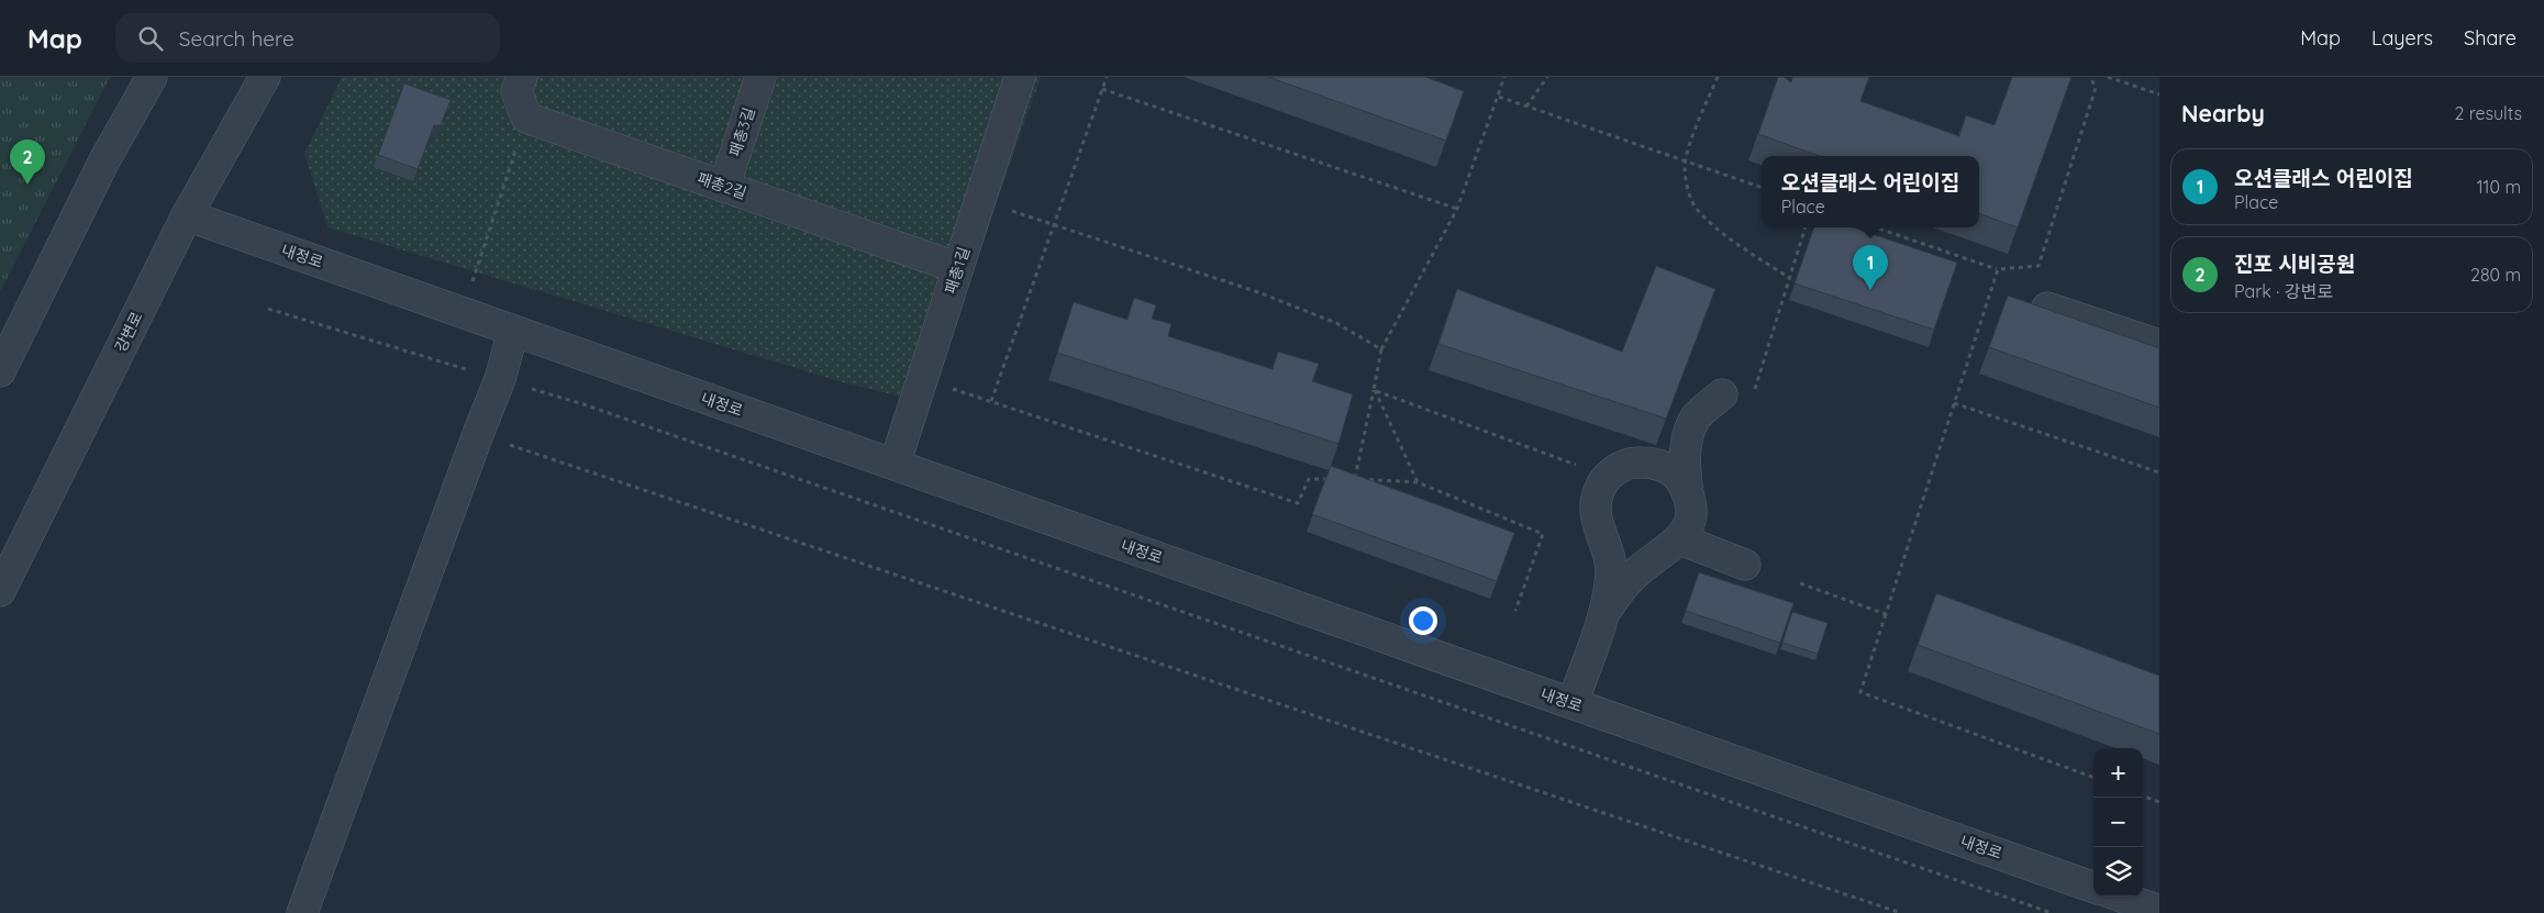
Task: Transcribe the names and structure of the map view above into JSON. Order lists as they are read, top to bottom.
{
  "streets": {
    "street": [
      "패총3길",
      "패총2길",
      "내정로",
      "패총1길",
      "강변로"
    ]
  },
  "crossings": [
    ["패총3길", "패총2길"],
    ["패총2길", "패총1길"],
    ["내정로", "패총1길"],
    ["내정로", "강변로"]
  ],
  "page": {
    "header": "Map",
    "search": "Search here",
    "nav": ["Map", "Layers", "Share"],
    "heading": ["Nearby", "2 results"],
    "pins": ["2", "1"],
    "list": [
      {
        "mark": "1",
        "name": "오션클래스 어린이집",
        "note": "Place",
        "value": "110 m"
      },
      {
        "mark": "2",
        "name": "진포 시비공원",
        "note": "Park · 강변로",
        "value": "280 m"
      }
    ],
    "popup": ["오션클래스 어린이집", "Place"],
    "map_buttons": ["+", "−"]
  }
}
